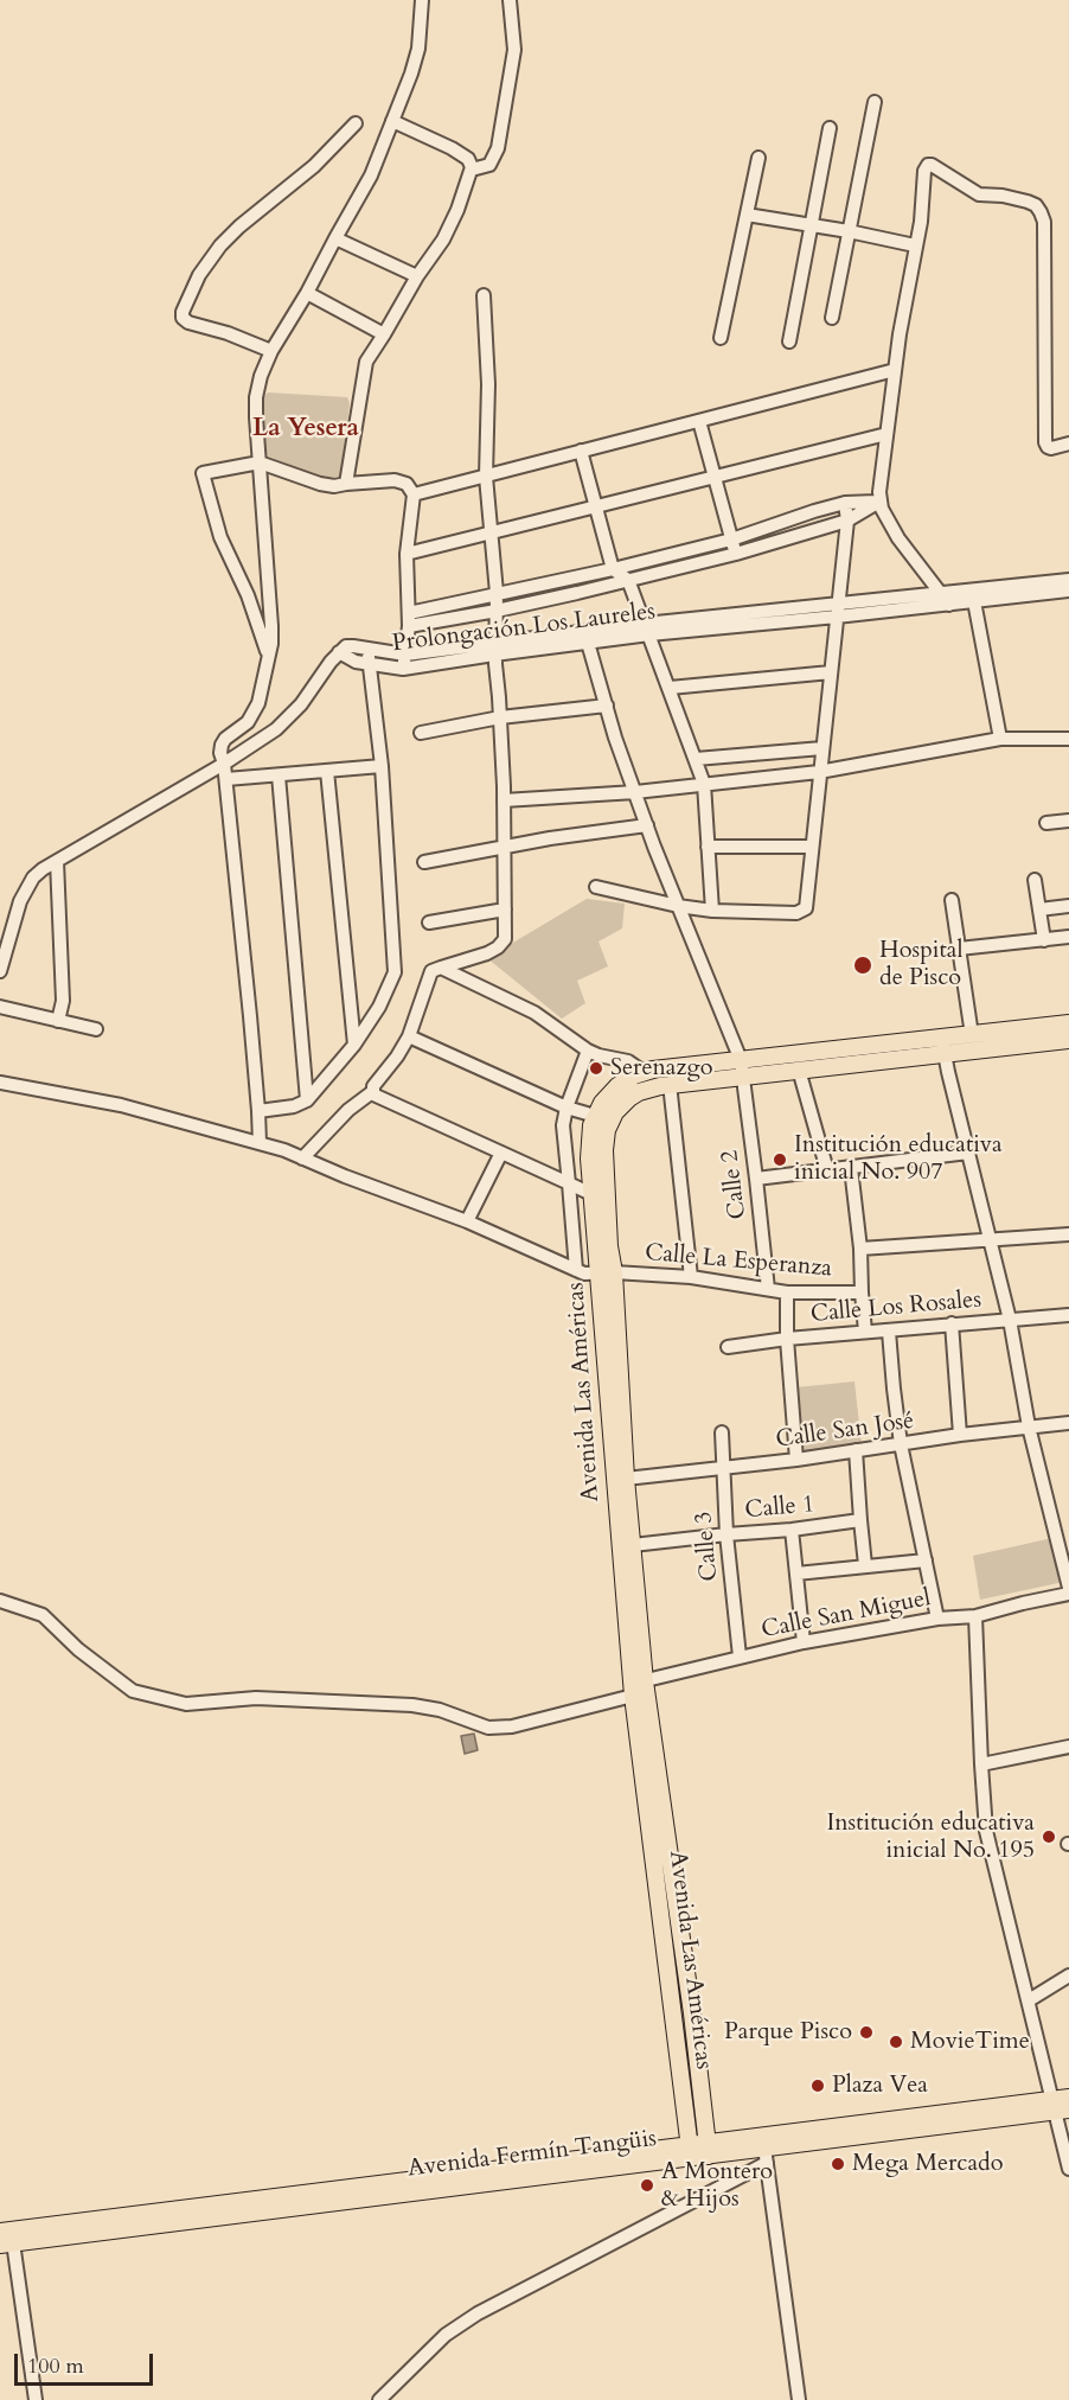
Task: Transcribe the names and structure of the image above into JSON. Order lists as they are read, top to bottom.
{
  "streets": {
    "main road": ["Avenida Las Américas", "Avenida Fermín Tangüis"],
    "street": [
      "Prolongación Los Laureles",
      "Calle 2",
      "Calle La Esperanza",
      "Calle Los Rosales",
      "Calle San José",
      "Calle 1",
      "Calle 3",
      "Calle San Miguel"
    ]
  },
  "crossings": [
    ["Prolongación Los Laureles", "Calle 2"],
    ["Calle 2", "Calle La Esperanza"],
    ["Calle 2", "Avenida Las Américas"],
    ["Calle La Esperanza", "Calle Los Rosales"],
    ["Calle La Esperanza", "Avenida Las Américas"],
    ["Avenida Las Américas", "Calle San José"],
    ["Avenida Las Américas", "Calle 1"],
    ["Avenida Las Américas", "Calle San Miguel"],
    ["Avenida Las Américas", "Avenida Fermín Tangüis"],
    ["Calle San José", "Calle 3"],
    ["Calle 1", "Calle 3"],
    ["Calle 3", "Calle San Miguel"]
  ],
  "districts": ["La Yesera"],
  "places": [
    "Hospital de Pisco",
    "Serenazgo",
    "Institución educativa inicial No. 907",
    "Institución educativa inicial No. 195",
    "Parque Pisco",
    "MovieTime",
    "Plaza Vea",
    "Mega Mercado",
    "A Montero & Hijos"
  ],
  "scale_bar": "100 m"
}
